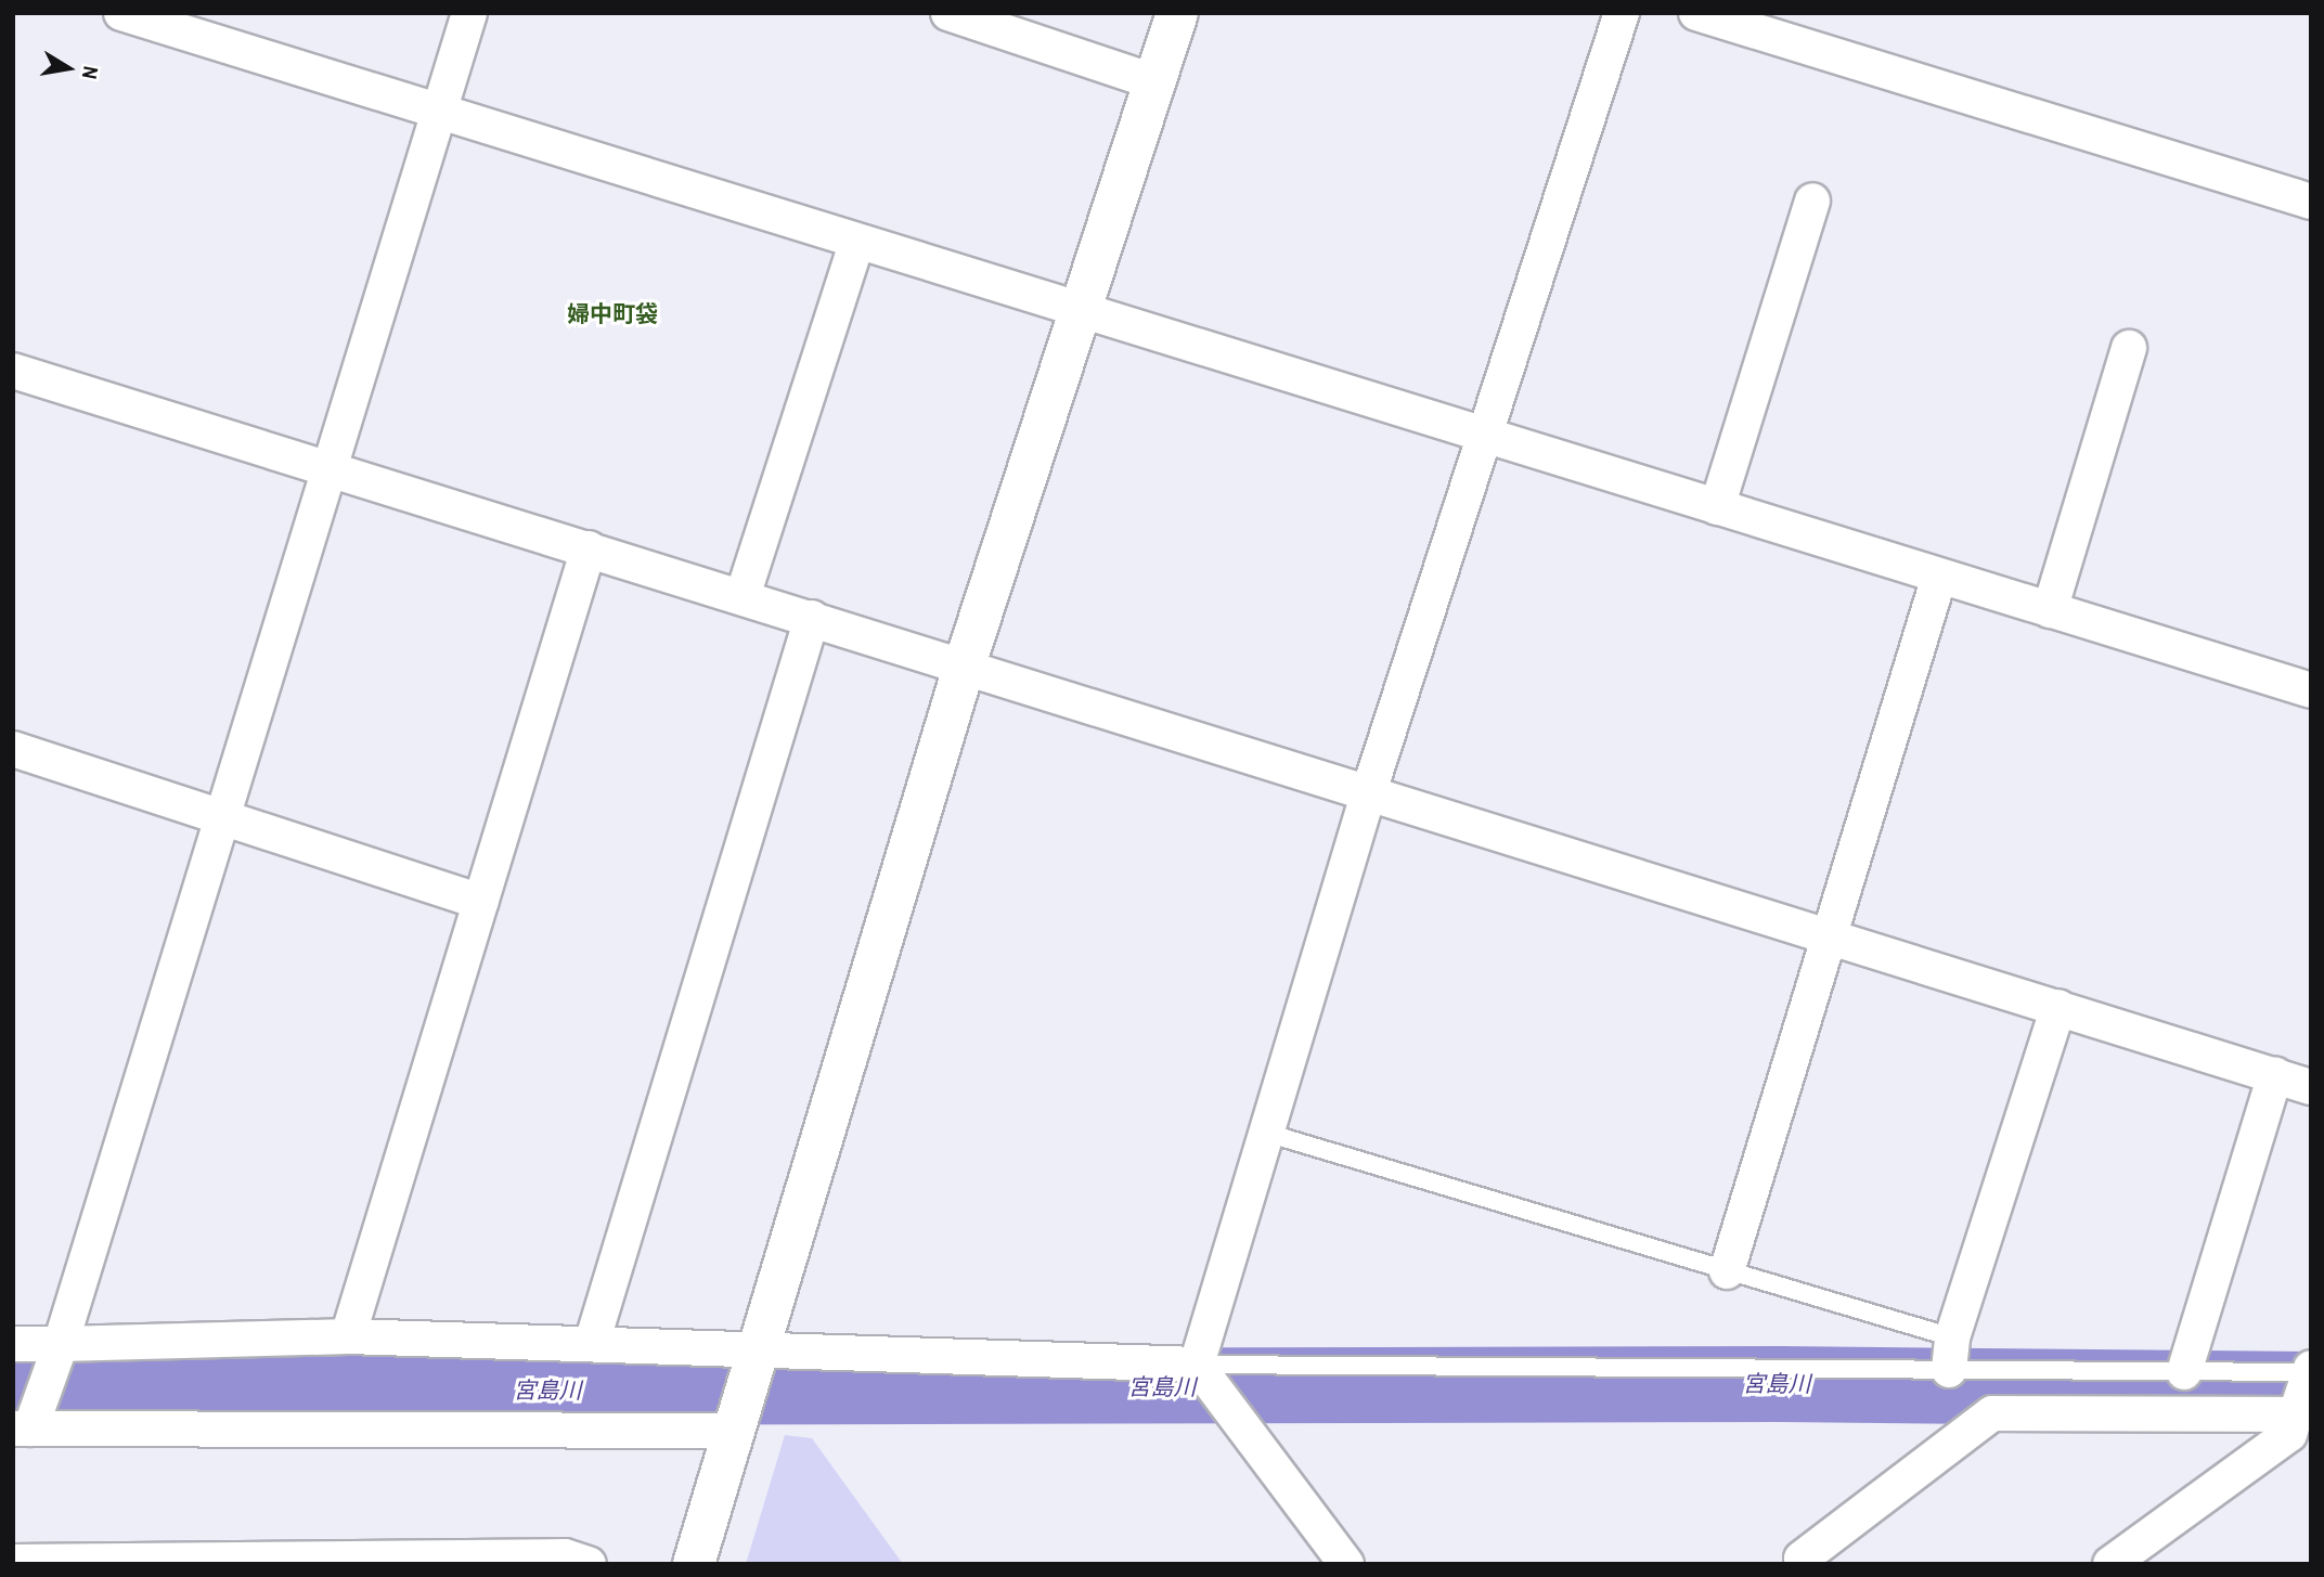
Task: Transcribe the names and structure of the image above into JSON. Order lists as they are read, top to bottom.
{
  "districts": ["婦中町袋"],
  "water": ["宮島川"],
  "north": "right"
}
